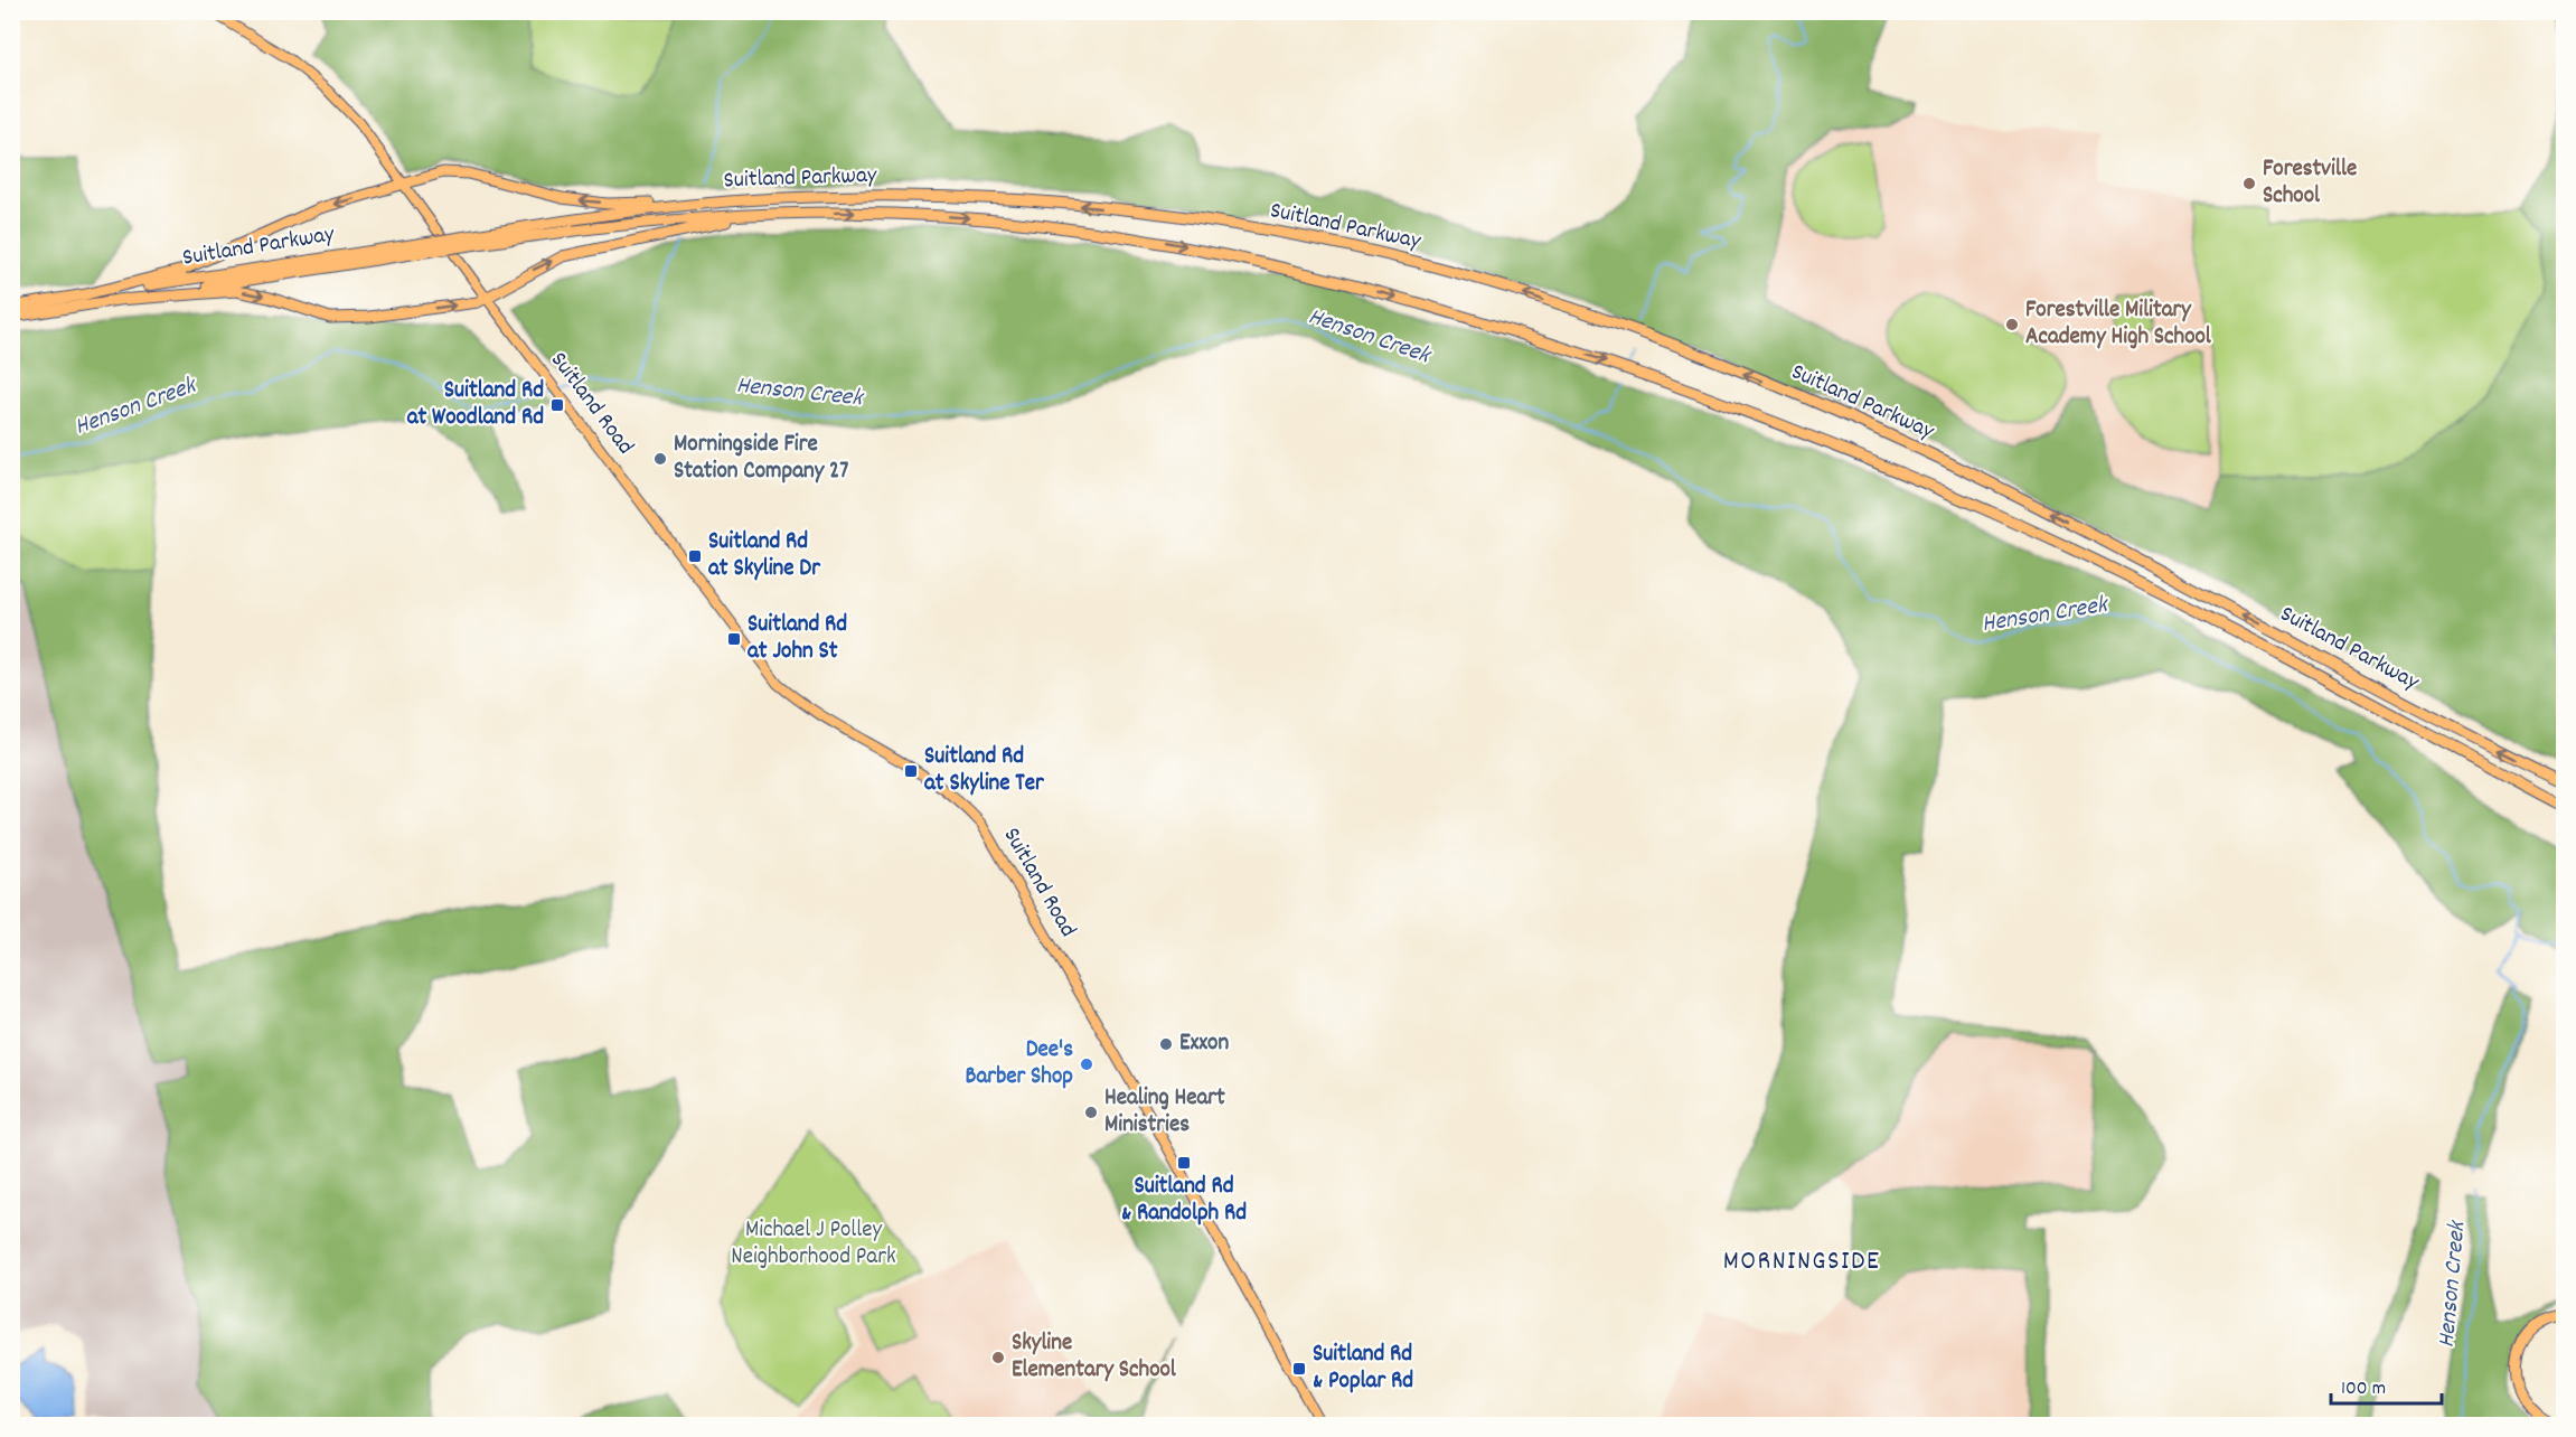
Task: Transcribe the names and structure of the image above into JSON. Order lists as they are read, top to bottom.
{
  "streets": {
    "highway": ["Suitland Parkway"],
    "main road": ["Suitland Road"]
  },
  "districts": ["MORNINGSIDE"],
  "water": ["Henson Creek"],
  "parks": ["Michael J Polley Neighborhood Park"],
  "places": {
    "other": [
      "Forestville School",
      "Forestville Military Academy High School",
      "Morningside Fire Station Company 27",
      "Exxon",
      "Dee's Barber Shop",
      "Healing Heart Ministries",
      "Skyline Elementary School"
    ],
    "transit": [
      "Suitland Rd at Woodland Rd",
      "Suitland Rd at Skyline Dr",
      "Suitland Rd at John St",
      "Suitland Rd at Skyline Ter",
      "Suitland Rd & Randolph Rd",
      "Suitland Rd & Poplar Rd"
    ]
  },
  "scale_bar": "100 m"
}
